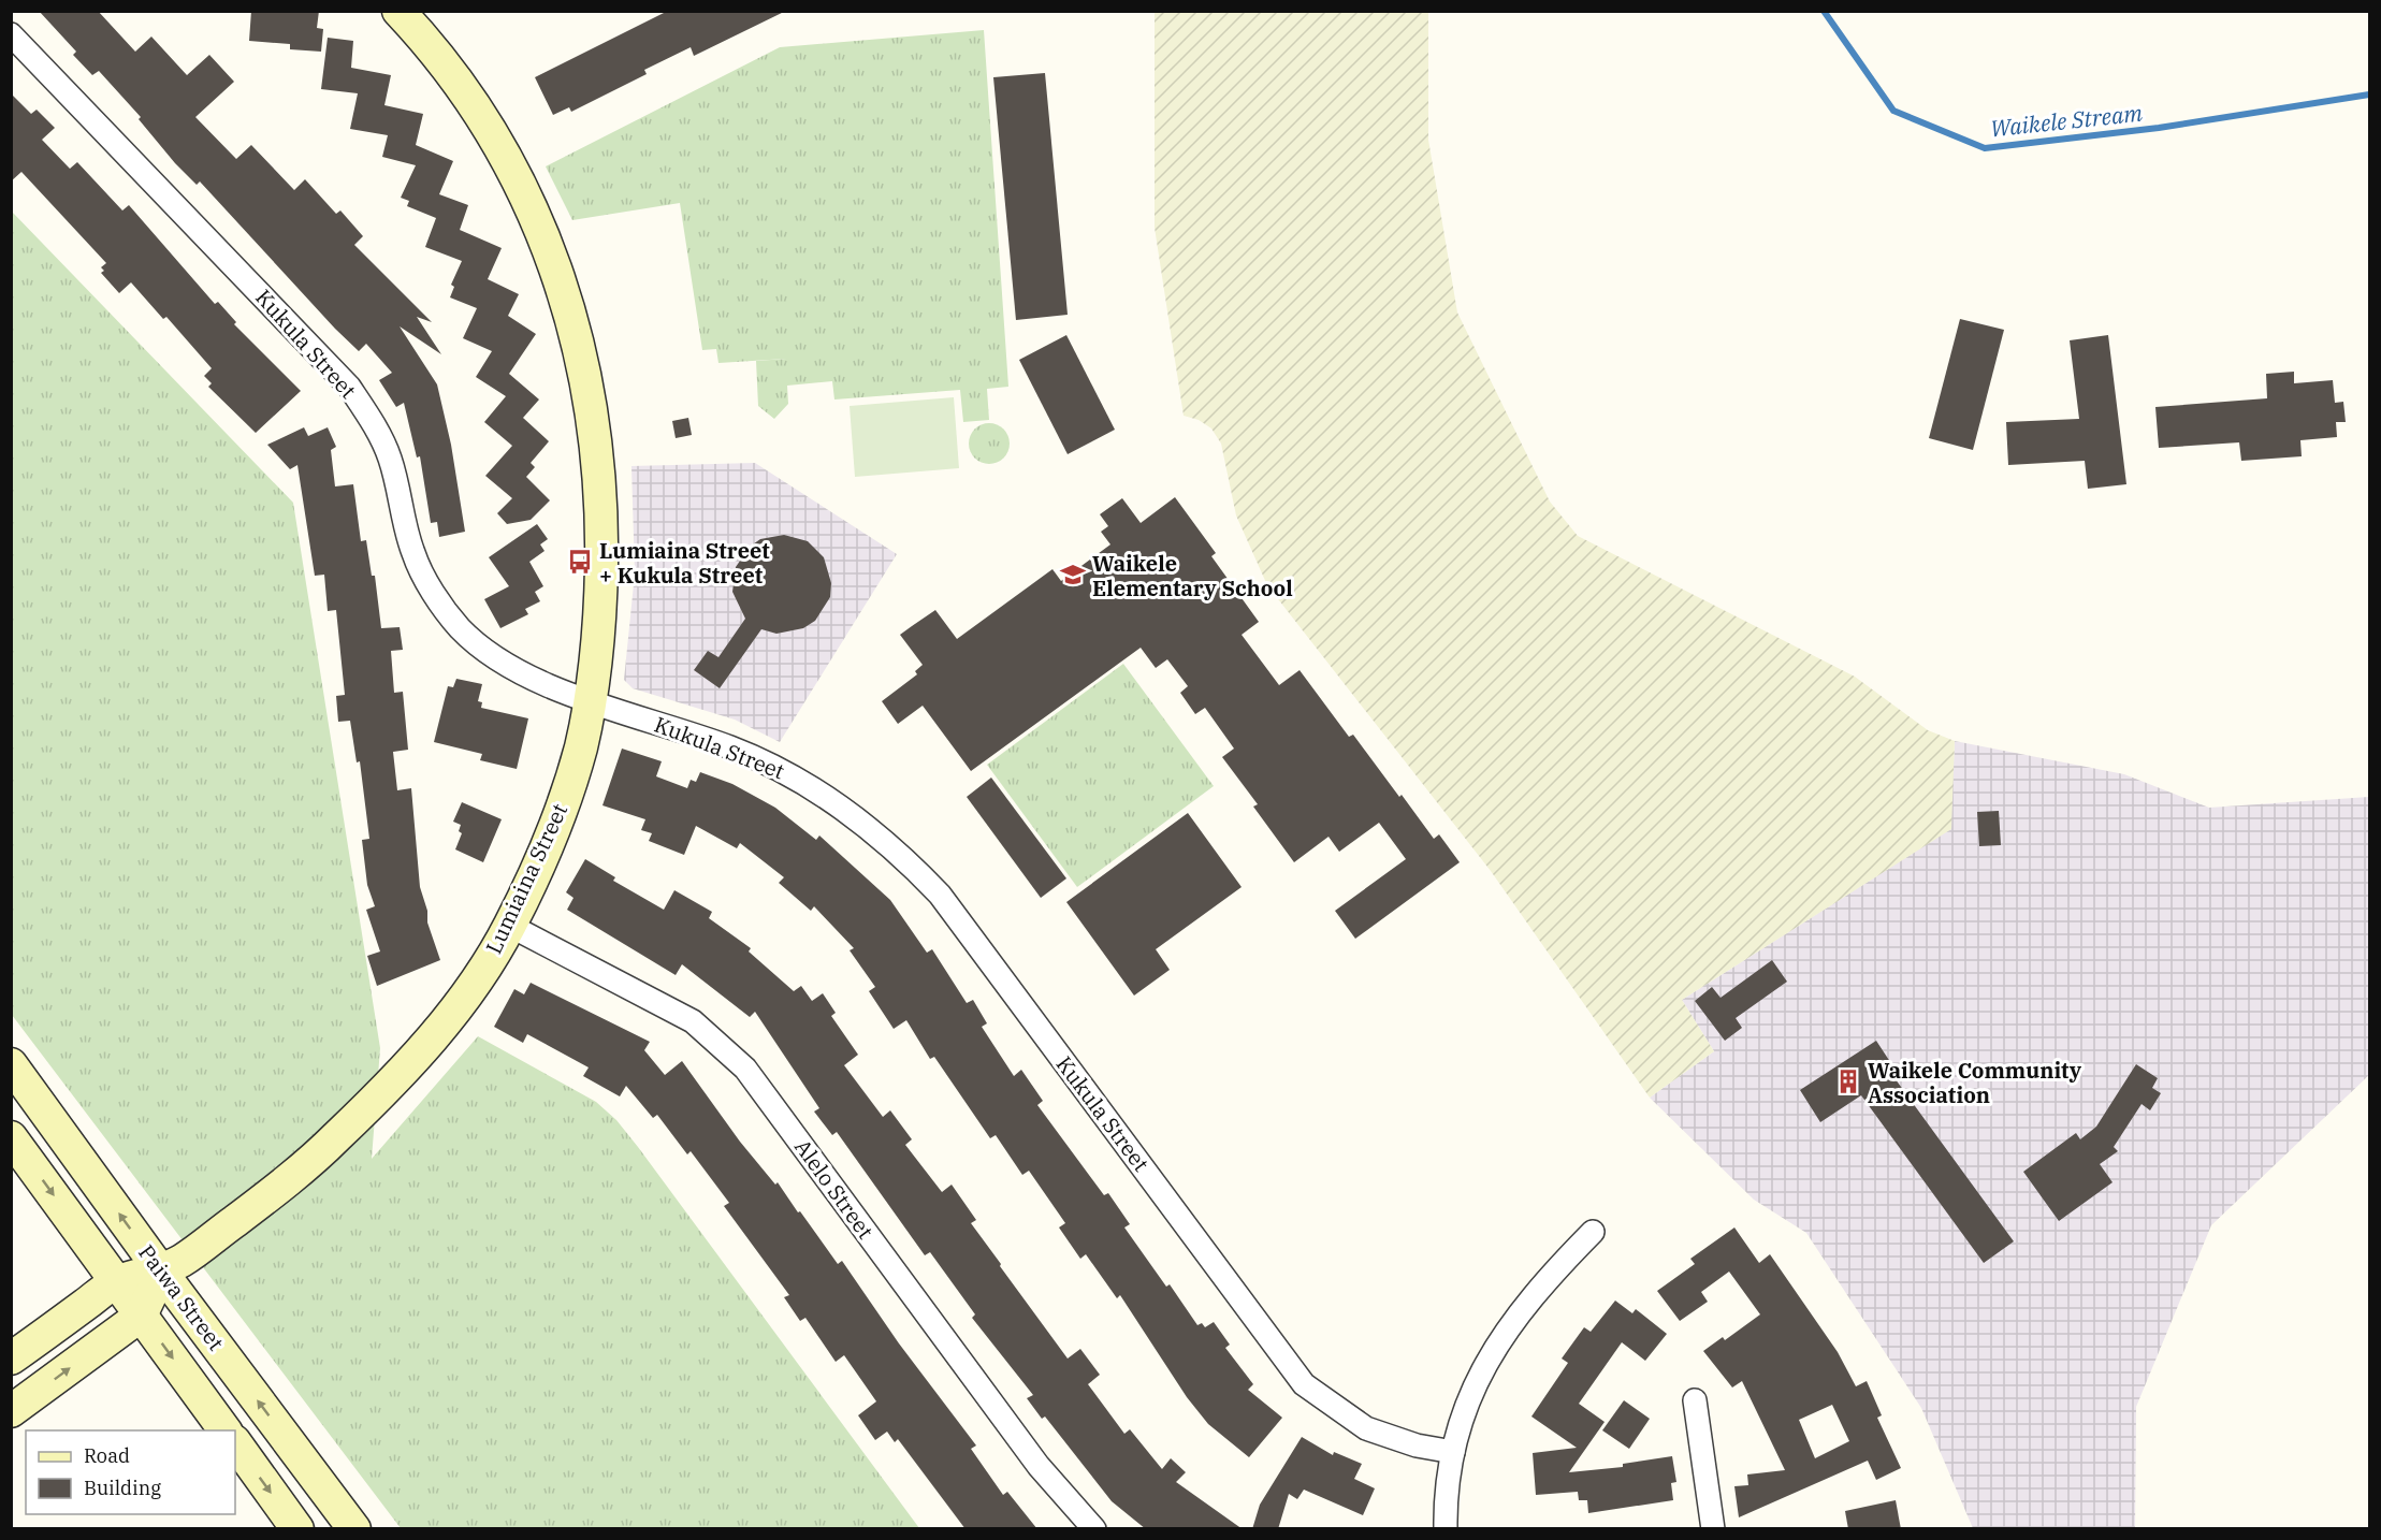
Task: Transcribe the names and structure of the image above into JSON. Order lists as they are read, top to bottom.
{
  "streets": {
    "street": [
      "Kukula Street",
      "Lumiaina Street",
      "Alelo Street",
      "Paiwa Street"
    ]
  },
  "crossings": [
    ["Kukula Street", "Lumiaina Street"],
    ["Lumiaina Street", "Alelo Street"],
    ["Lumiaina Street", "Paiwa Street"]
  ],
  "water": ["Waikele Stream"],
  "places": {
    "bus stop": ["Lumiaina Street + Kukula Street"],
    "school or university": ["Waikele Elementary School"],
    "building": ["Waikele Community Association"]
  },
  "legend": ["Road", "Building"]
}
